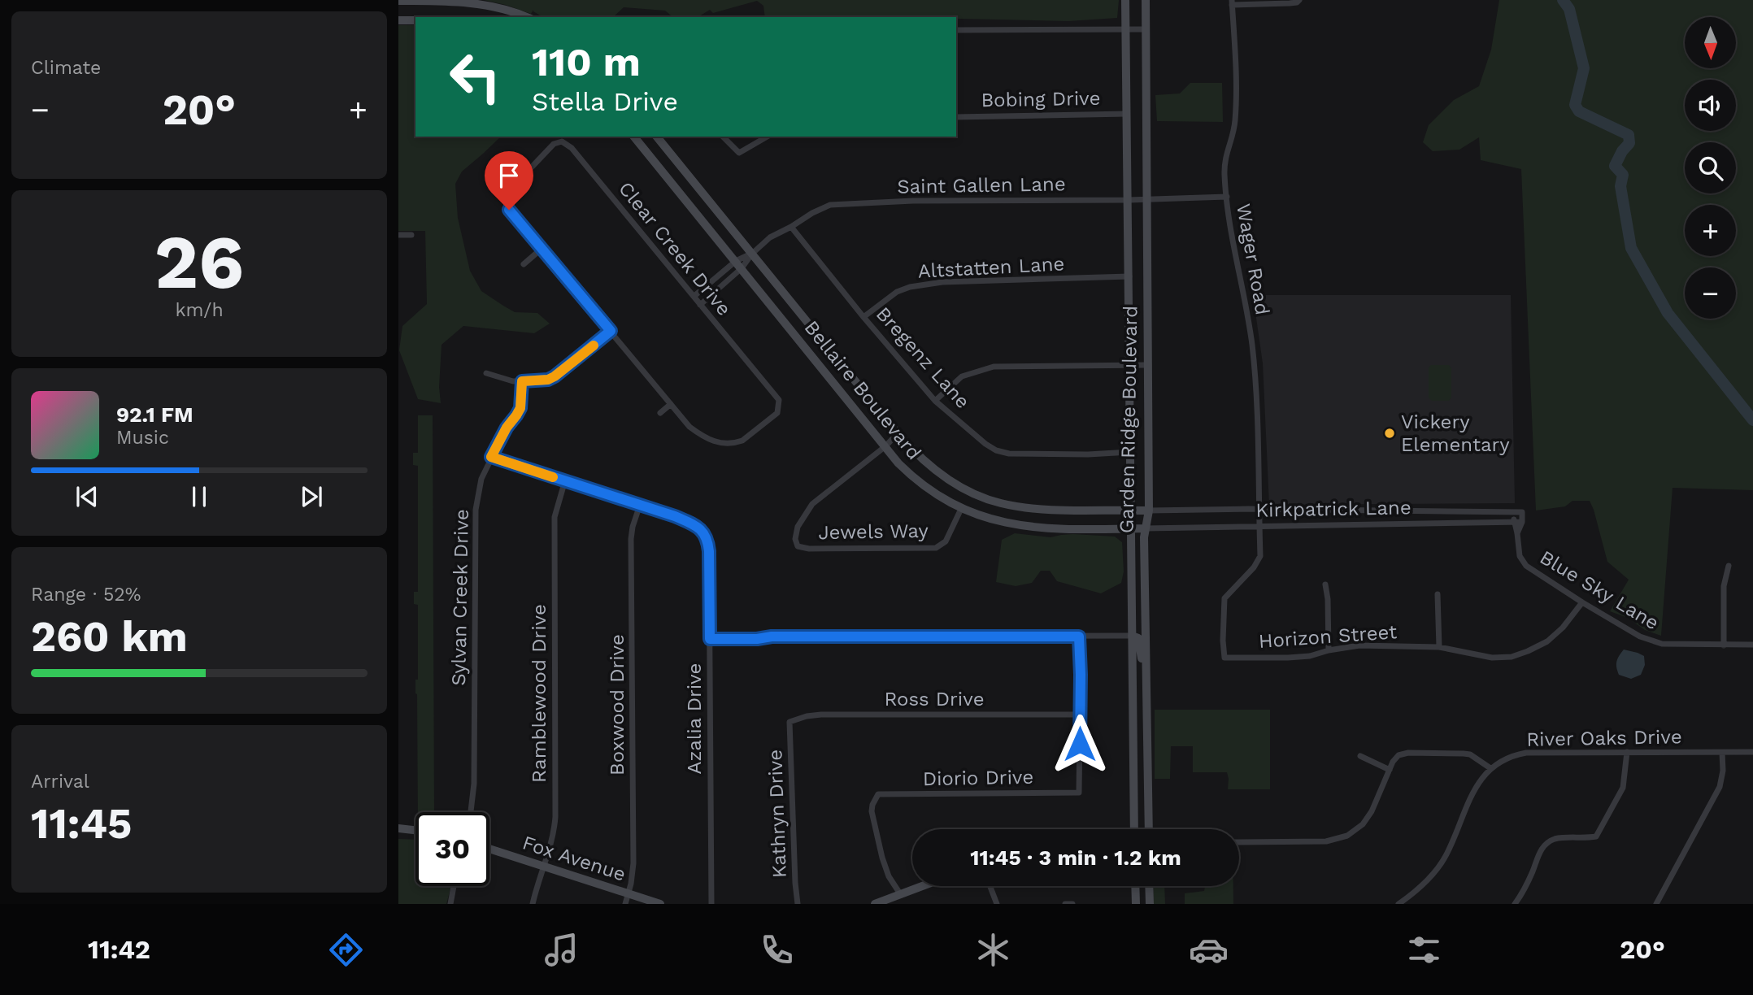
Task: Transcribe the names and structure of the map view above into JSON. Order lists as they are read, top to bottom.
{
  "streets": {
    "main road": ["Bellaire Boulevard", "Garden Ridge Boulevard", "Fox Avenue"],
    "street": [
      "Bobing Drive",
      "Saint Gallen Lane",
      "Clear Creek Drive",
      "Wager Road",
      "Altstatten Lane",
      "Bregenz Lane",
      "Kirkpatrick Lane",
      "Jewels Way",
      "Blue Sky Lane",
      "Sylvan Creek Drive",
      "Horizon Street",
      "Ramblewood Drive",
      "Ross Drive",
      "Boxwood Drive",
      "Azalia Drive",
      "River Oaks Drive",
      "Diorio Drive",
      "Kathryn Drive"
    ]
  },
  "crossings": [
    ["Bobing Drive", "Garden Ridge Boulevard"],
    ["Saint Gallen Lane", "Wager Road"],
    ["Saint Gallen Lane", "Bregenz Lane"],
    ["Saint Gallen Lane", "Bellaire Boulevard"],
    ["Saint Gallen Lane", "Garden Ridge Boulevard"],
    ["Wager Road", "Kirkpatrick Lane"],
    ["Wager Road", "Horizon Street"],
    ["Altstatten Lane", "Bregenz Lane"],
    ["Altstatten Lane", "Garden Ridge Boulevard"],
    ["Bregenz Lane", "Garden Ridge Boulevard"],
    ["Bellaire Boulevard", "Garden Ridge Boulevard"],
    ["Bellaire Boulevard", "Kirkpatrick Lane"],
    ["Bellaire Boulevard", "Jewels Way"],
    ["Garden Ridge Boulevard", "Kirkpatrick Lane"],
    ["Kirkpatrick Lane", "Blue Sky Lane"],
    ["Blue Sky Lane", "Horizon Street"],
    ["Ramblewood Drive", "Fox Avenue"],
    ["Ross Drive", "Diorio Drive"],
    ["Ross Drive", "Kathryn Drive"],
    ["Boxwood Drive", "Azalia Drive"],
    ["Boxwood Drive", "Fox Avenue"]
  ],
  "places": ["Vickery Elementary"],
  "north": "bottom",
  "page": {
    "tile": [
      "Climate",
      ["26", "km/h"],
      ["Range · 52%", "260 km"],
      ["Arrival", "11:45"]
    ],
    "map_buttons": ["+", "−"],
    "turn": ["110 m", "Stella Drive"],
    "heat": ["−", "20°", "+"],
    "song": ["92.1 FM", "Music"],
    "limit": "30",
    "trip": "11:45 · 3 min · 1.2 km",
    "tabs": ["11:42", "20°"]
  }
}
